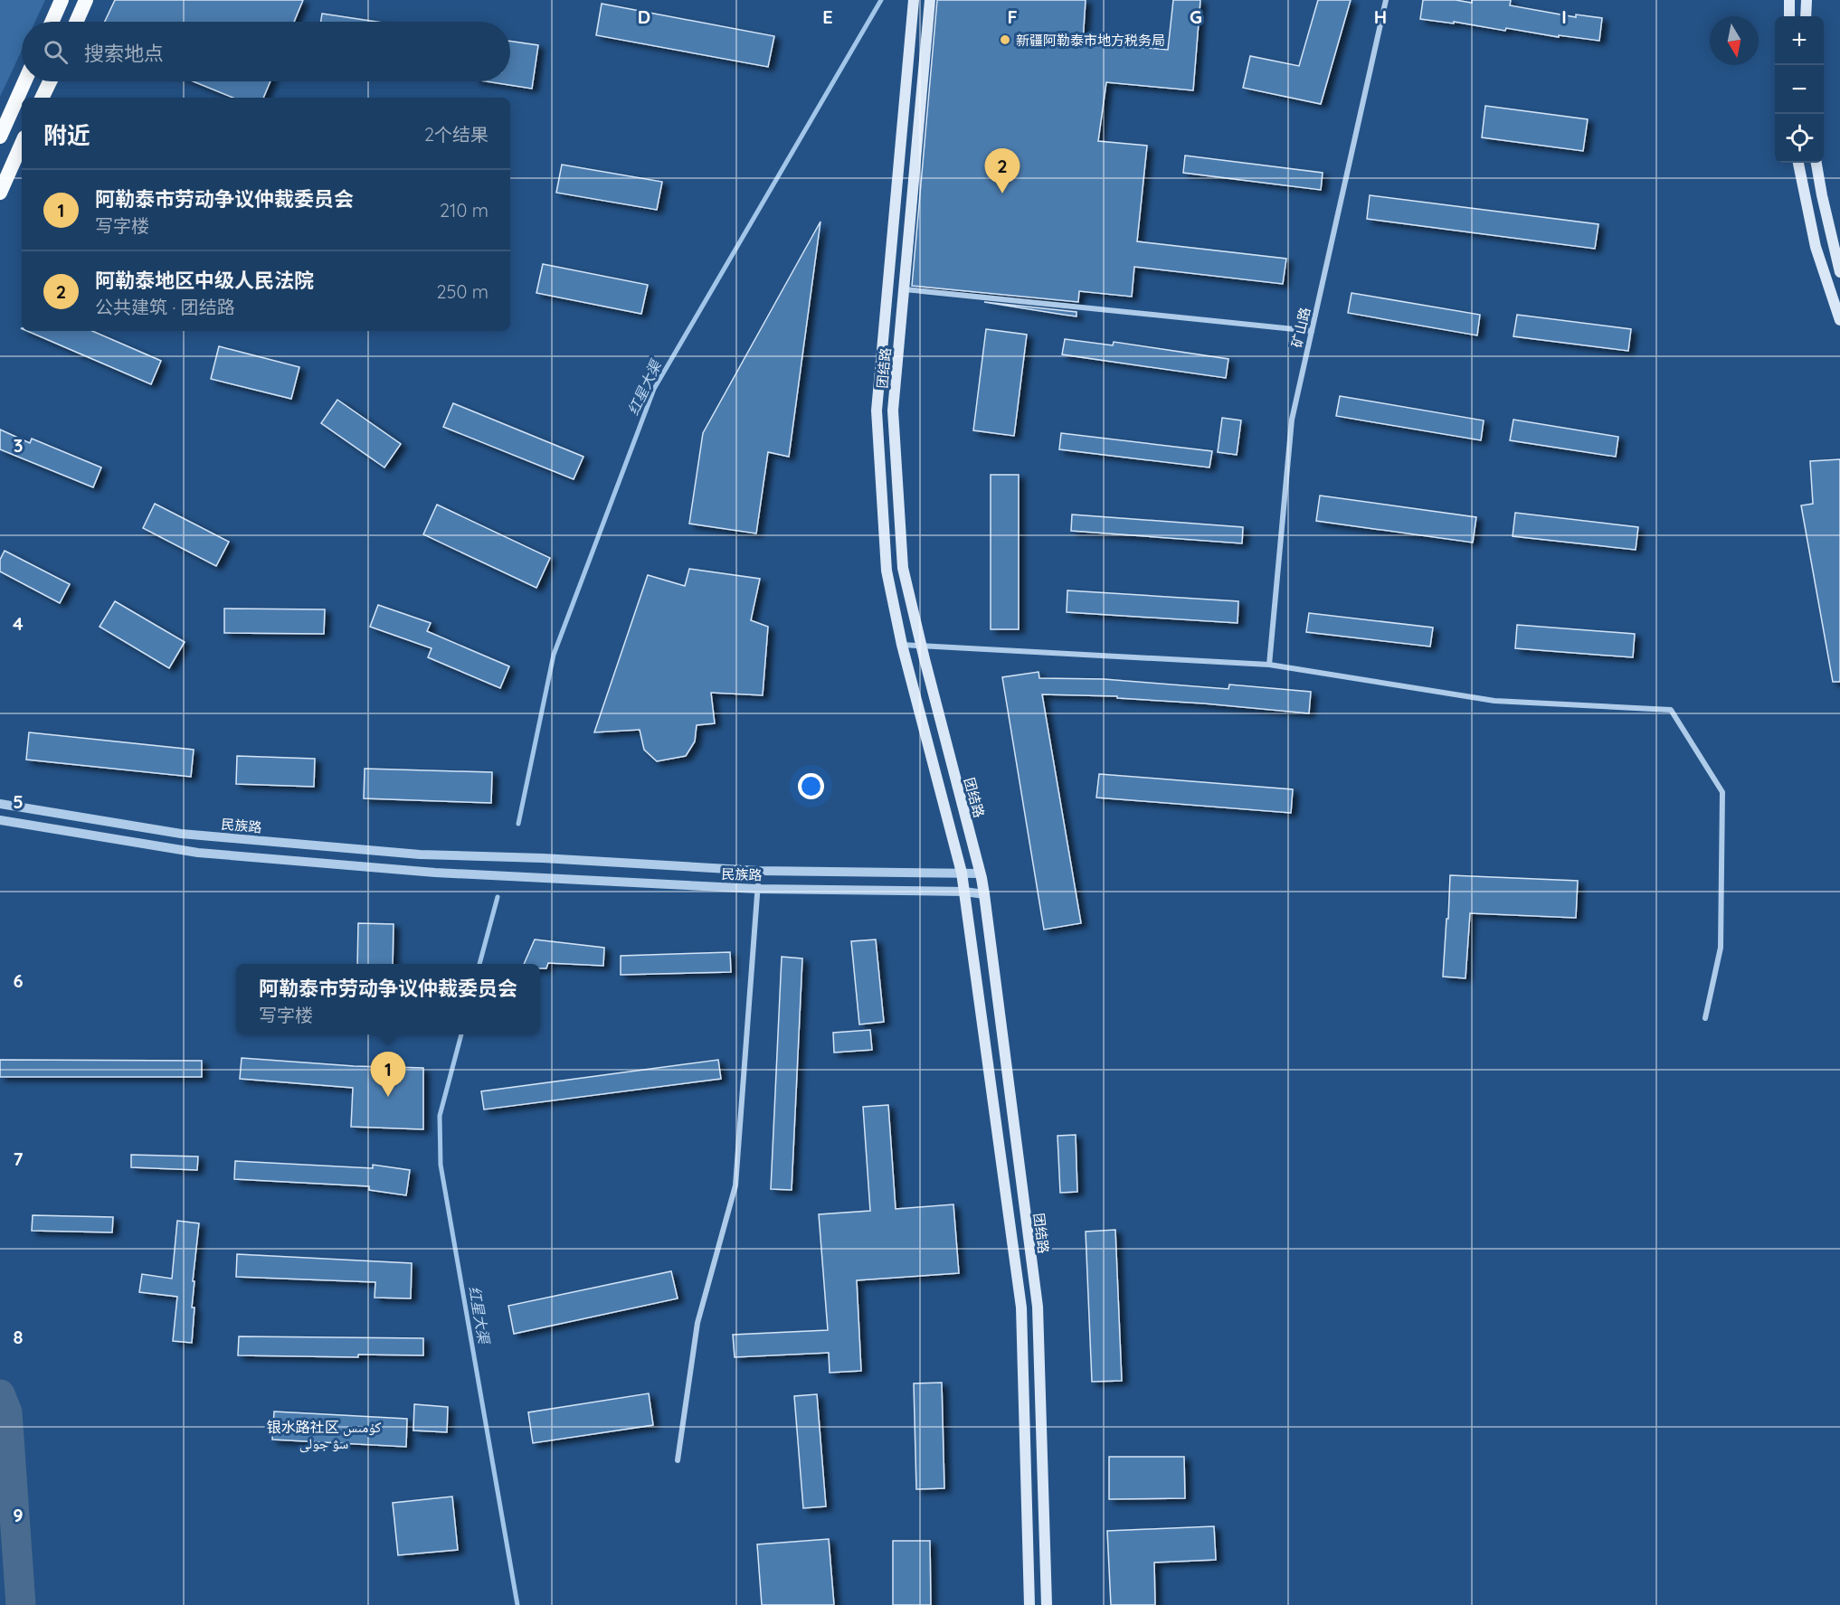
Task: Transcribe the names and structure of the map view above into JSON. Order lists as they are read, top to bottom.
{
  "streets": {
    "main road": ["团结路"],
    "street": ["矿山路", "民族路"]
  },
  "crossings": [
    ["团结路", "民族路"]
  ],
  "districts": ["银水路社区 كۇمىس سۋ جولى"],
  "water": ["红星大渠"],
  "places": ["新疆阿勒泰市地方税务局"],
  "north": "bottom",
  "page": {
    "map_buttons": ["+", "−"],
    "search": "搜索地点",
    "heading": ["附近", "2个结果"],
    "pins": ["2", "1"],
    "list": [
      {
        "mark": "1",
        "name": "阿勒泰市劳动争议仲裁委员会",
        "note": "写字楼",
        "value": "210 m"
      },
      {
        "mark": "2",
        "name": "阿勒泰地区中级人民法院",
        "note": "公共建筑 · 团结路",
        "value": "250 m"
      }
    ],
    "popup": ["阿勒泰市劳动争议仲裁委员会", "写字楼"]
  },
  "grid": {
    "columns": [
      "D",
      "E",
      "F",
      "G",
      "H",
      "I"
    ],
    "rows": [
      "3",
      "4",
      "5",
      "6",
      "7",
      "8",
      "9"
    ]
  }
}
